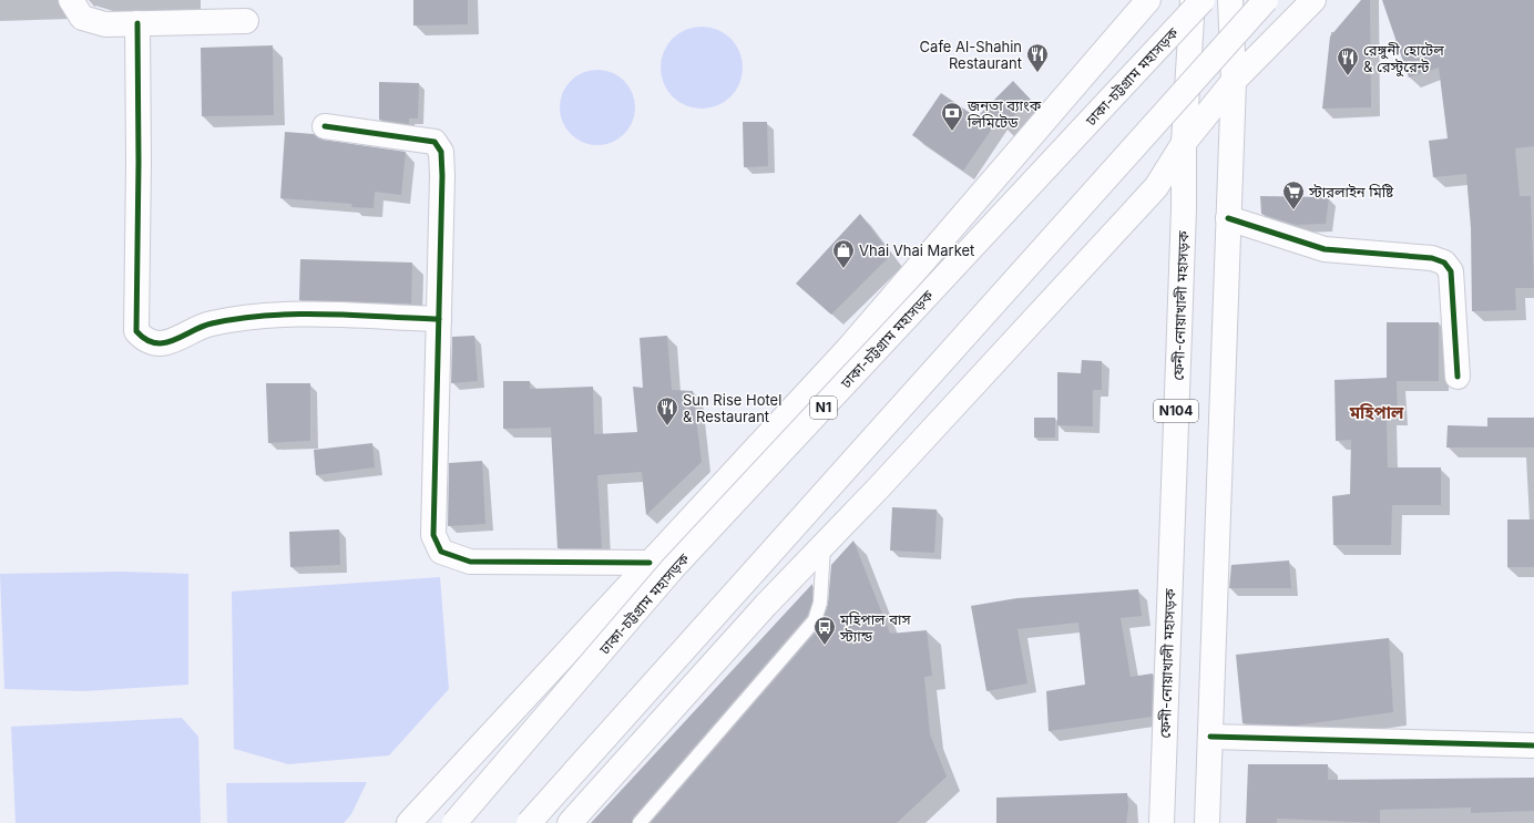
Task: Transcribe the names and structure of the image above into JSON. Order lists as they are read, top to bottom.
{
  "streets": {
    "main road": [
      "ঢাকা-চট্টগ্রাম মহাসড়ক",
      "ফেনী-নোয়াখালী মহাসড়ক",
      "N1",
      "N104"
    ]
  },
  "districts": ["মহিপাল"],
  "places": {
    "restaurant": ["Cafe Al-Shahin Restaurant", "রেঙ্গুনী হোটেল & রেস্টুরেন্ট", "Sun Rise Hotel & Restaurant"],
    "bank": ["জনতা ব্যাংক লিমিটেড"],
    "supermarket": ["স্টারলাইন মিষ্টি"],
    "shop": ["Vhai Vhai Market"],
    "bus stop": ["মহিপাল বাস স্ট্যান্ড"]
  }
}
